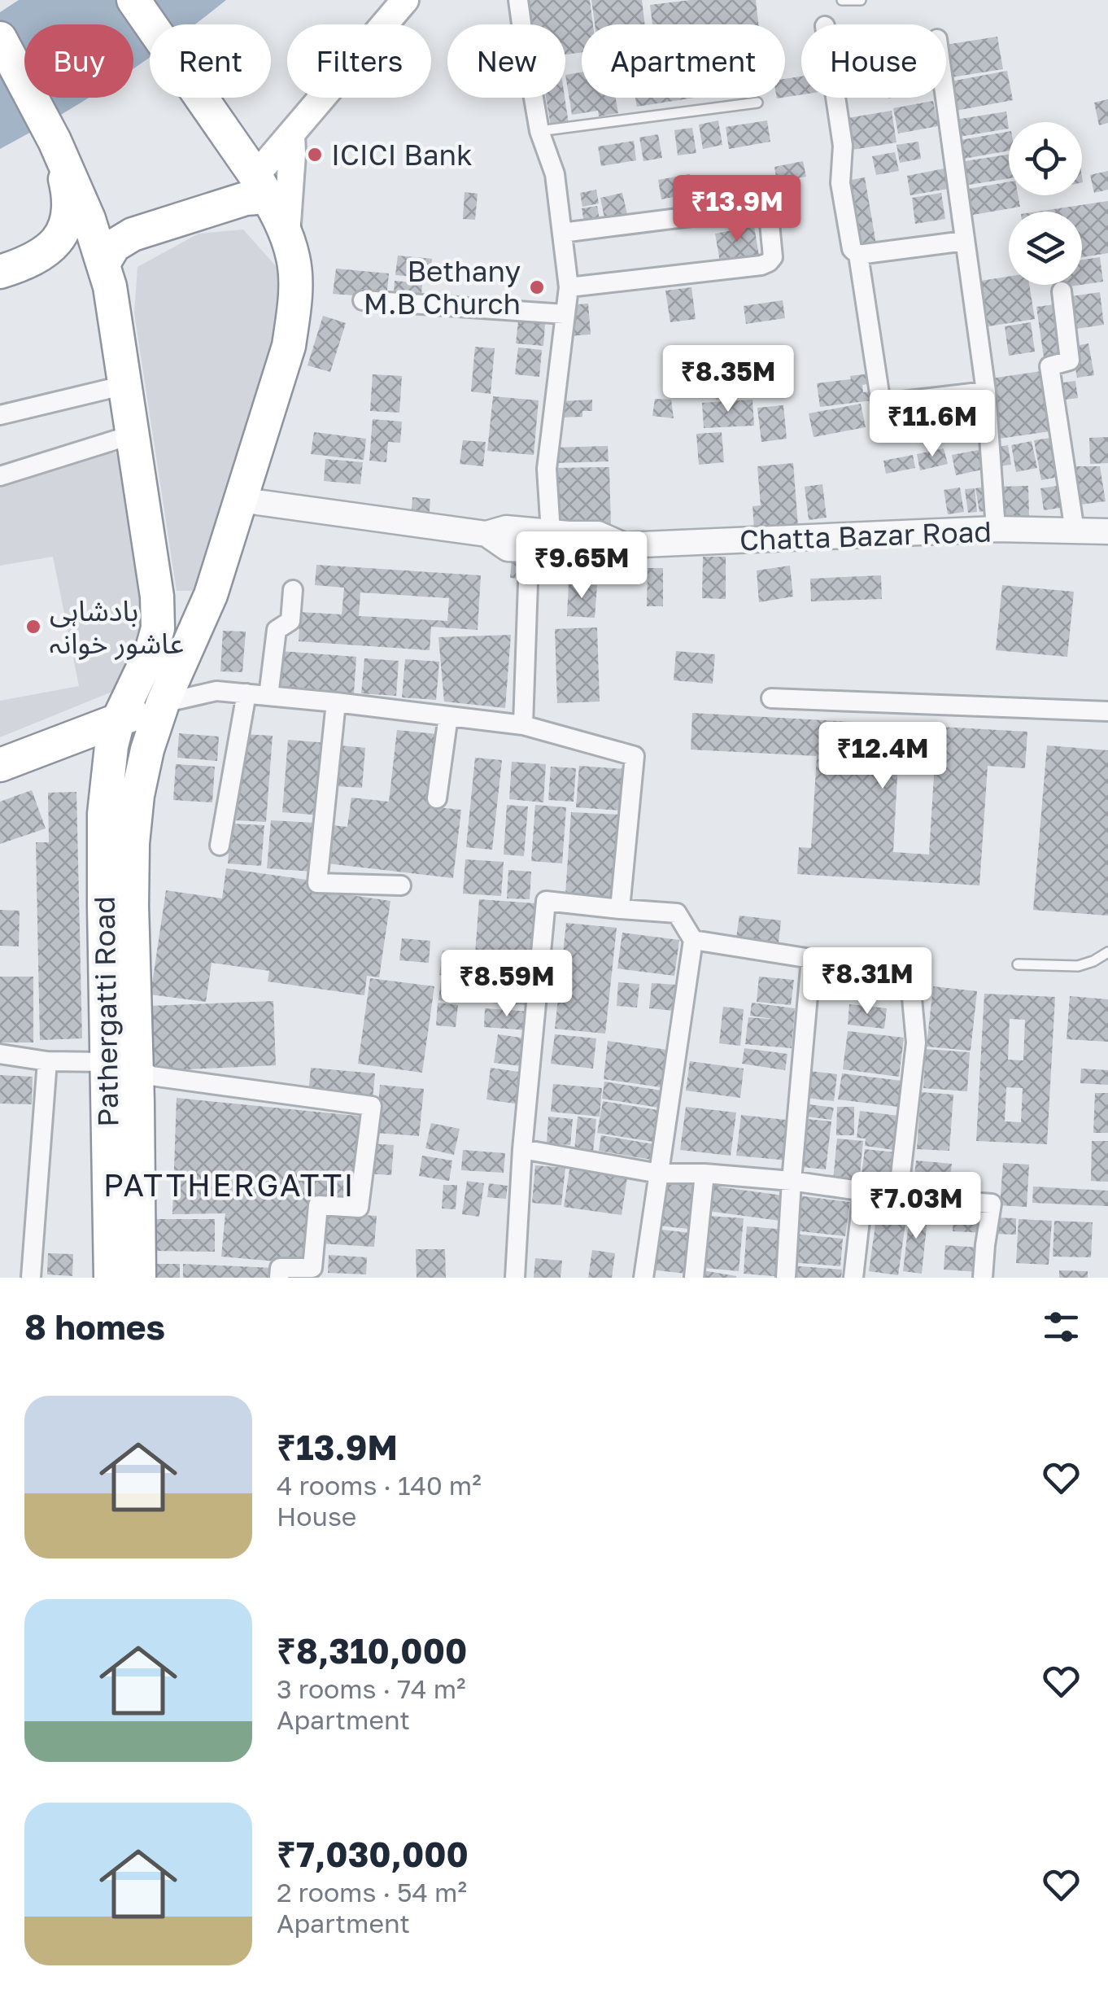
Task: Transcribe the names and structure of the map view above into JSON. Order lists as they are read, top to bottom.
{
  "streets": {
    "highway": ["Pathergatti Road"],
    "street": ["Chatta Bazar Road"]
  },
  "districts": ["PATTHERGATTI"],
  "places": ["ICICI Bank", "Bethany M.B Church", "بادشاہی عاشور خوانہ"],
  "page": {
    "chip": [
      "Buy",
      "Rent",
      "Filters",
      "New",
      "Apartment",
      "House"
    ],
    "price": [
      "₹13.9M",
      "₹8.35M",
      "₹11.6M",
      "₹9.65M",
      "₹12.4M",
      "₹8.31M",
      "₹8.59M",
      "₹7.03M"
    ],
    "heading": "8 homes",
    "list": [
      {
        "name": "₹13.9M",
        "note": "4 rooms · 140 m² · House"
      },
      {
        "name": "₹8,310,000",
        "note": "3 rooms · 74 m² · Apartment"
      },
      {
        "name": "₹7,030,000",
        "note": "2 rooms · 54 m² · Apartment"
      }
    ]
  }
}
